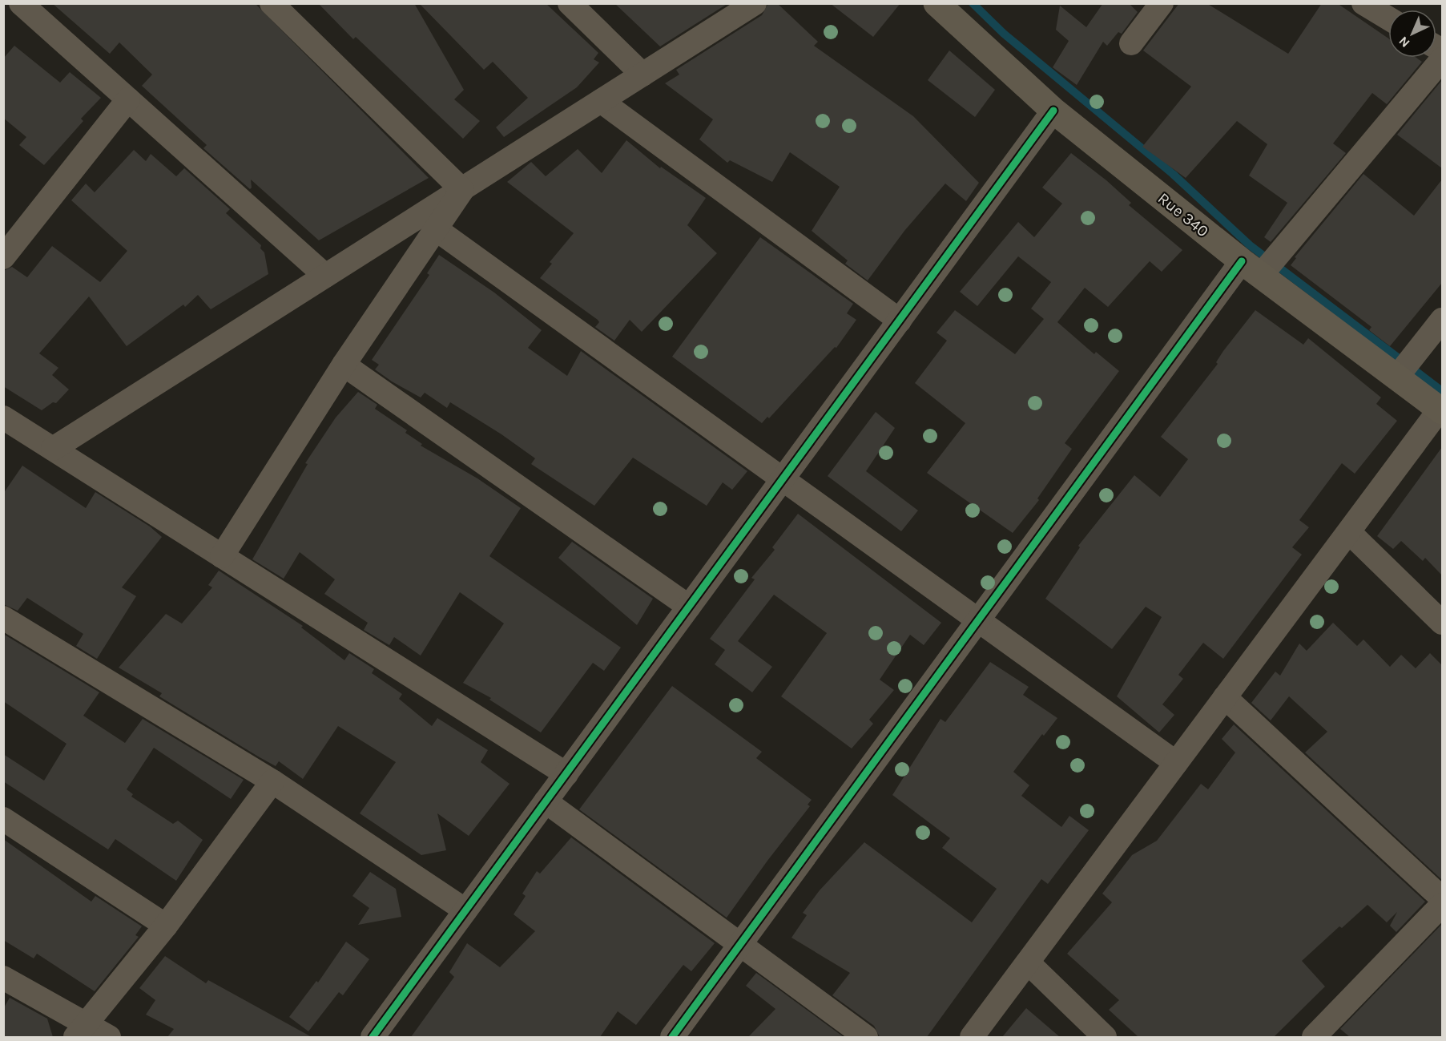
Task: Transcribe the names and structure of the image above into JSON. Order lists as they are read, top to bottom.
{
  "streets": {
    "street": ["Rue 340"]
  },
  "north": "bottom left"
}
